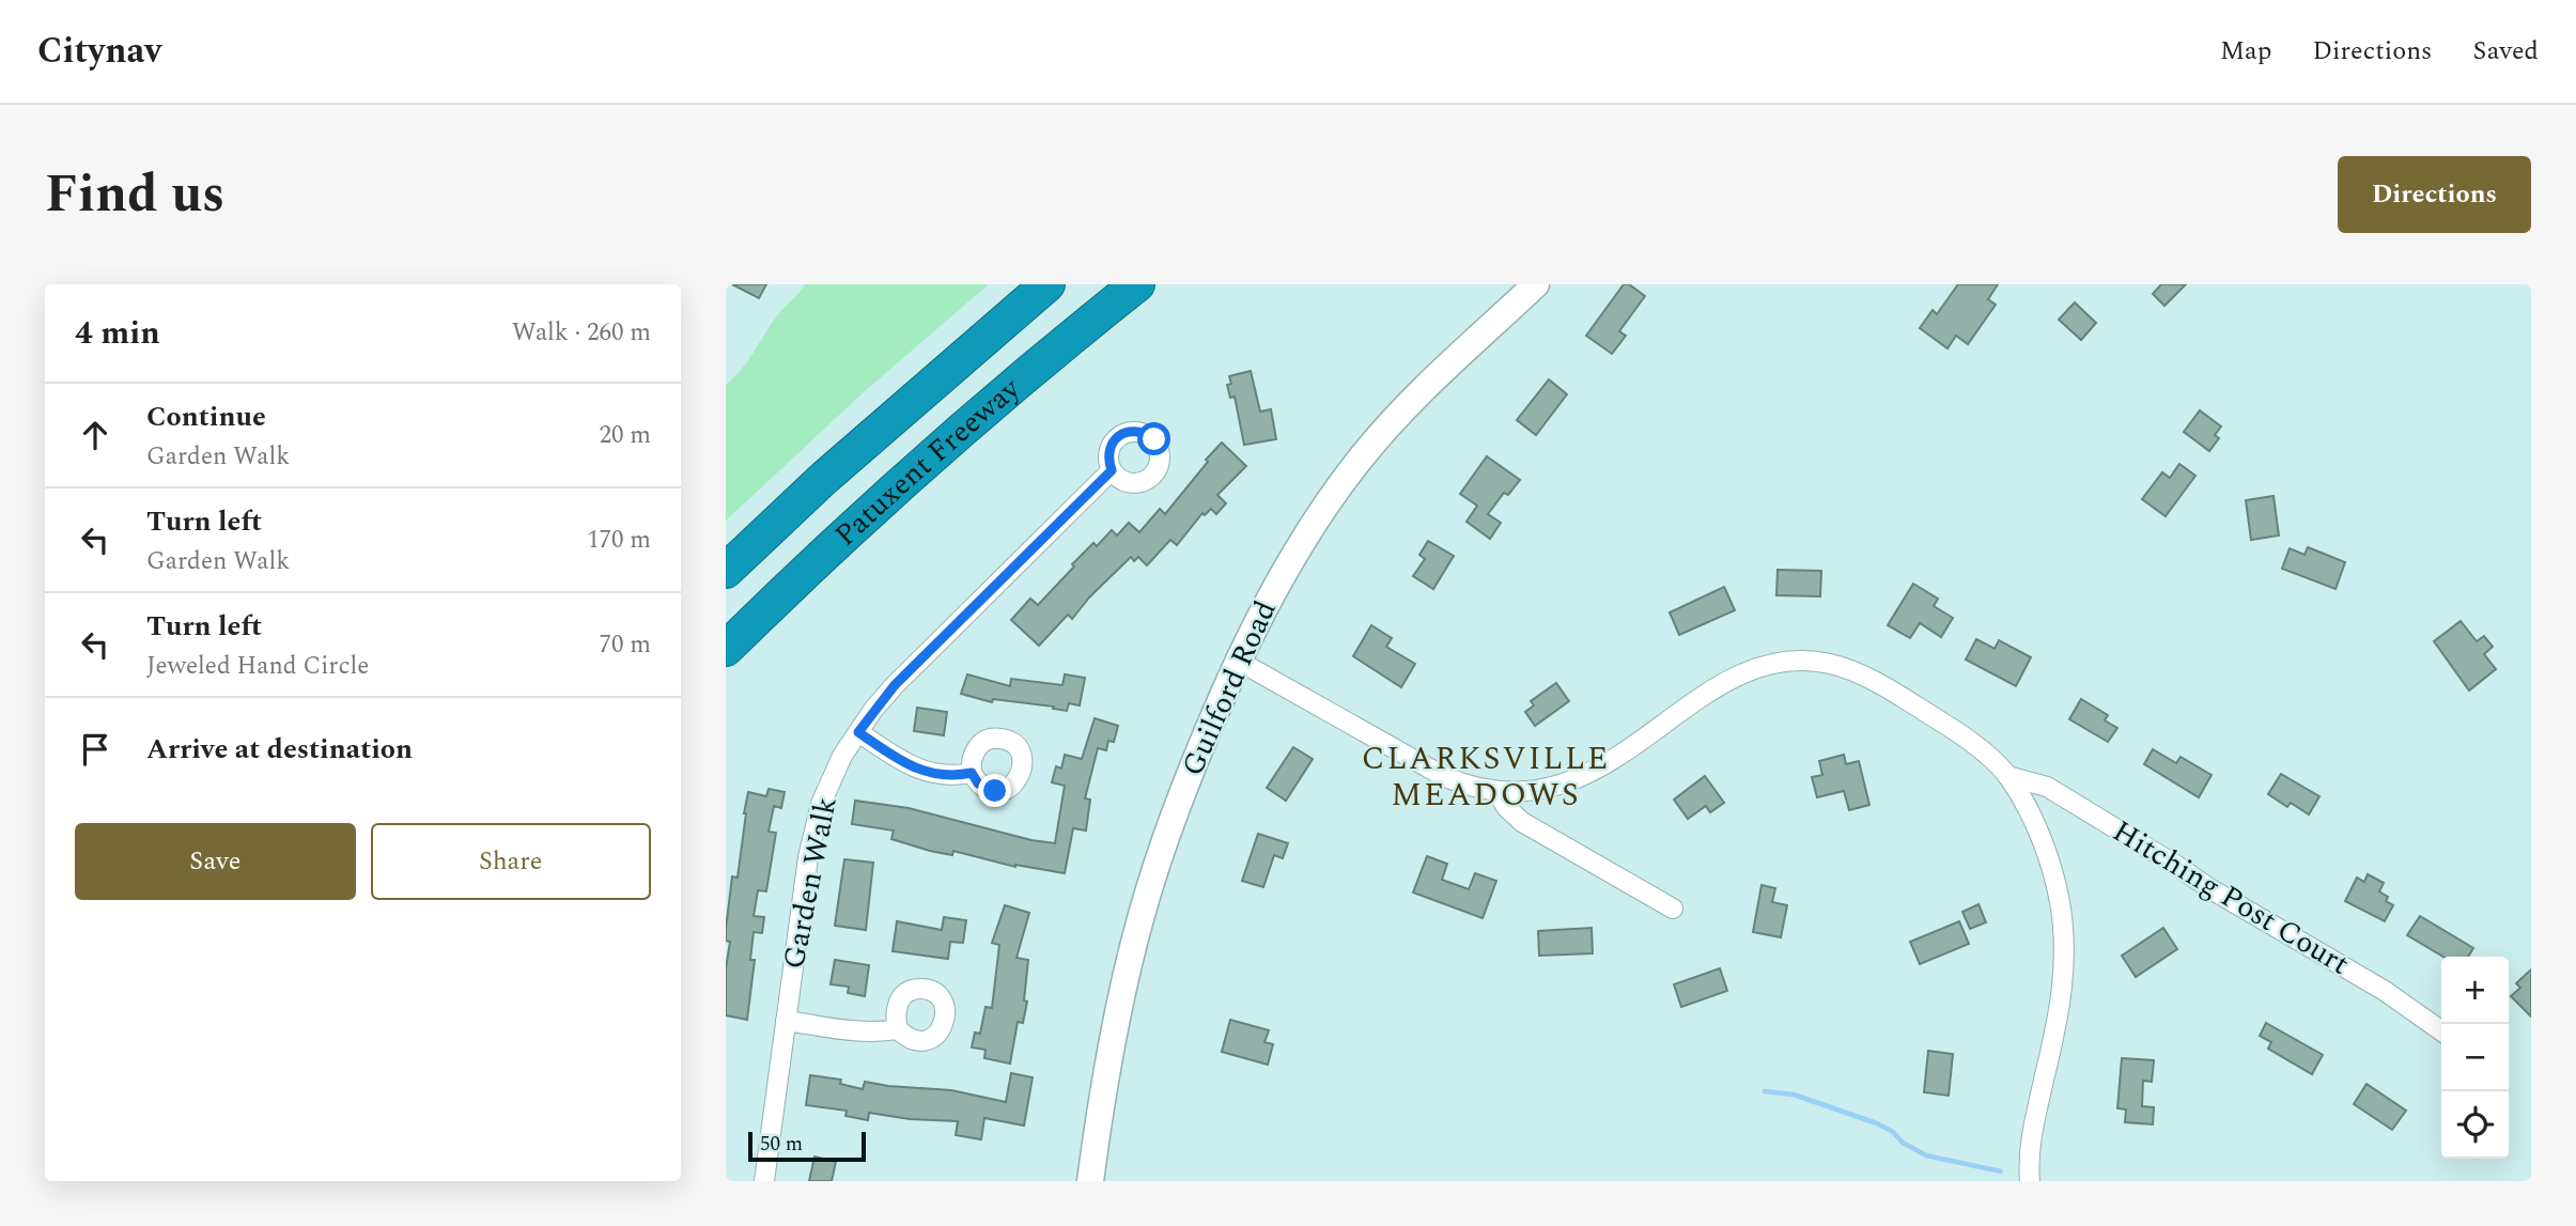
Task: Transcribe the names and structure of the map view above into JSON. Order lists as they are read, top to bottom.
{
  "streets": {
    "highway": ["Patuxent Freeway"],
    "main road": ["Guilford Road"],
    "street": ["Garden Walk", "Hitching Post Court"]
  },
  "districts": ["CLARKSVILLE MEADOWS"],
  "scale_bar": "50 m",
  "page": {
    "header": "Citynav",
    "nav": ["Map", "Directions", "Saved"],
    "title": "Find us",
    "buttons": [
      "Directions",
      ["Save", "Share"]
    ],
    "heading": ["4 min", "Walk · 260 m"],
    "list": [
      ["Continue", "Garden Walk", "20 m"],
      ["Turn left", "Garden Walk", "170 m"],
      ["Turn left", "Jeweled Hand Circle", "70 m"],
      "Arrive at destination"
    ],
    "map_buttons": ["+", "−"],
    "scale": "50 m"
  }
}
